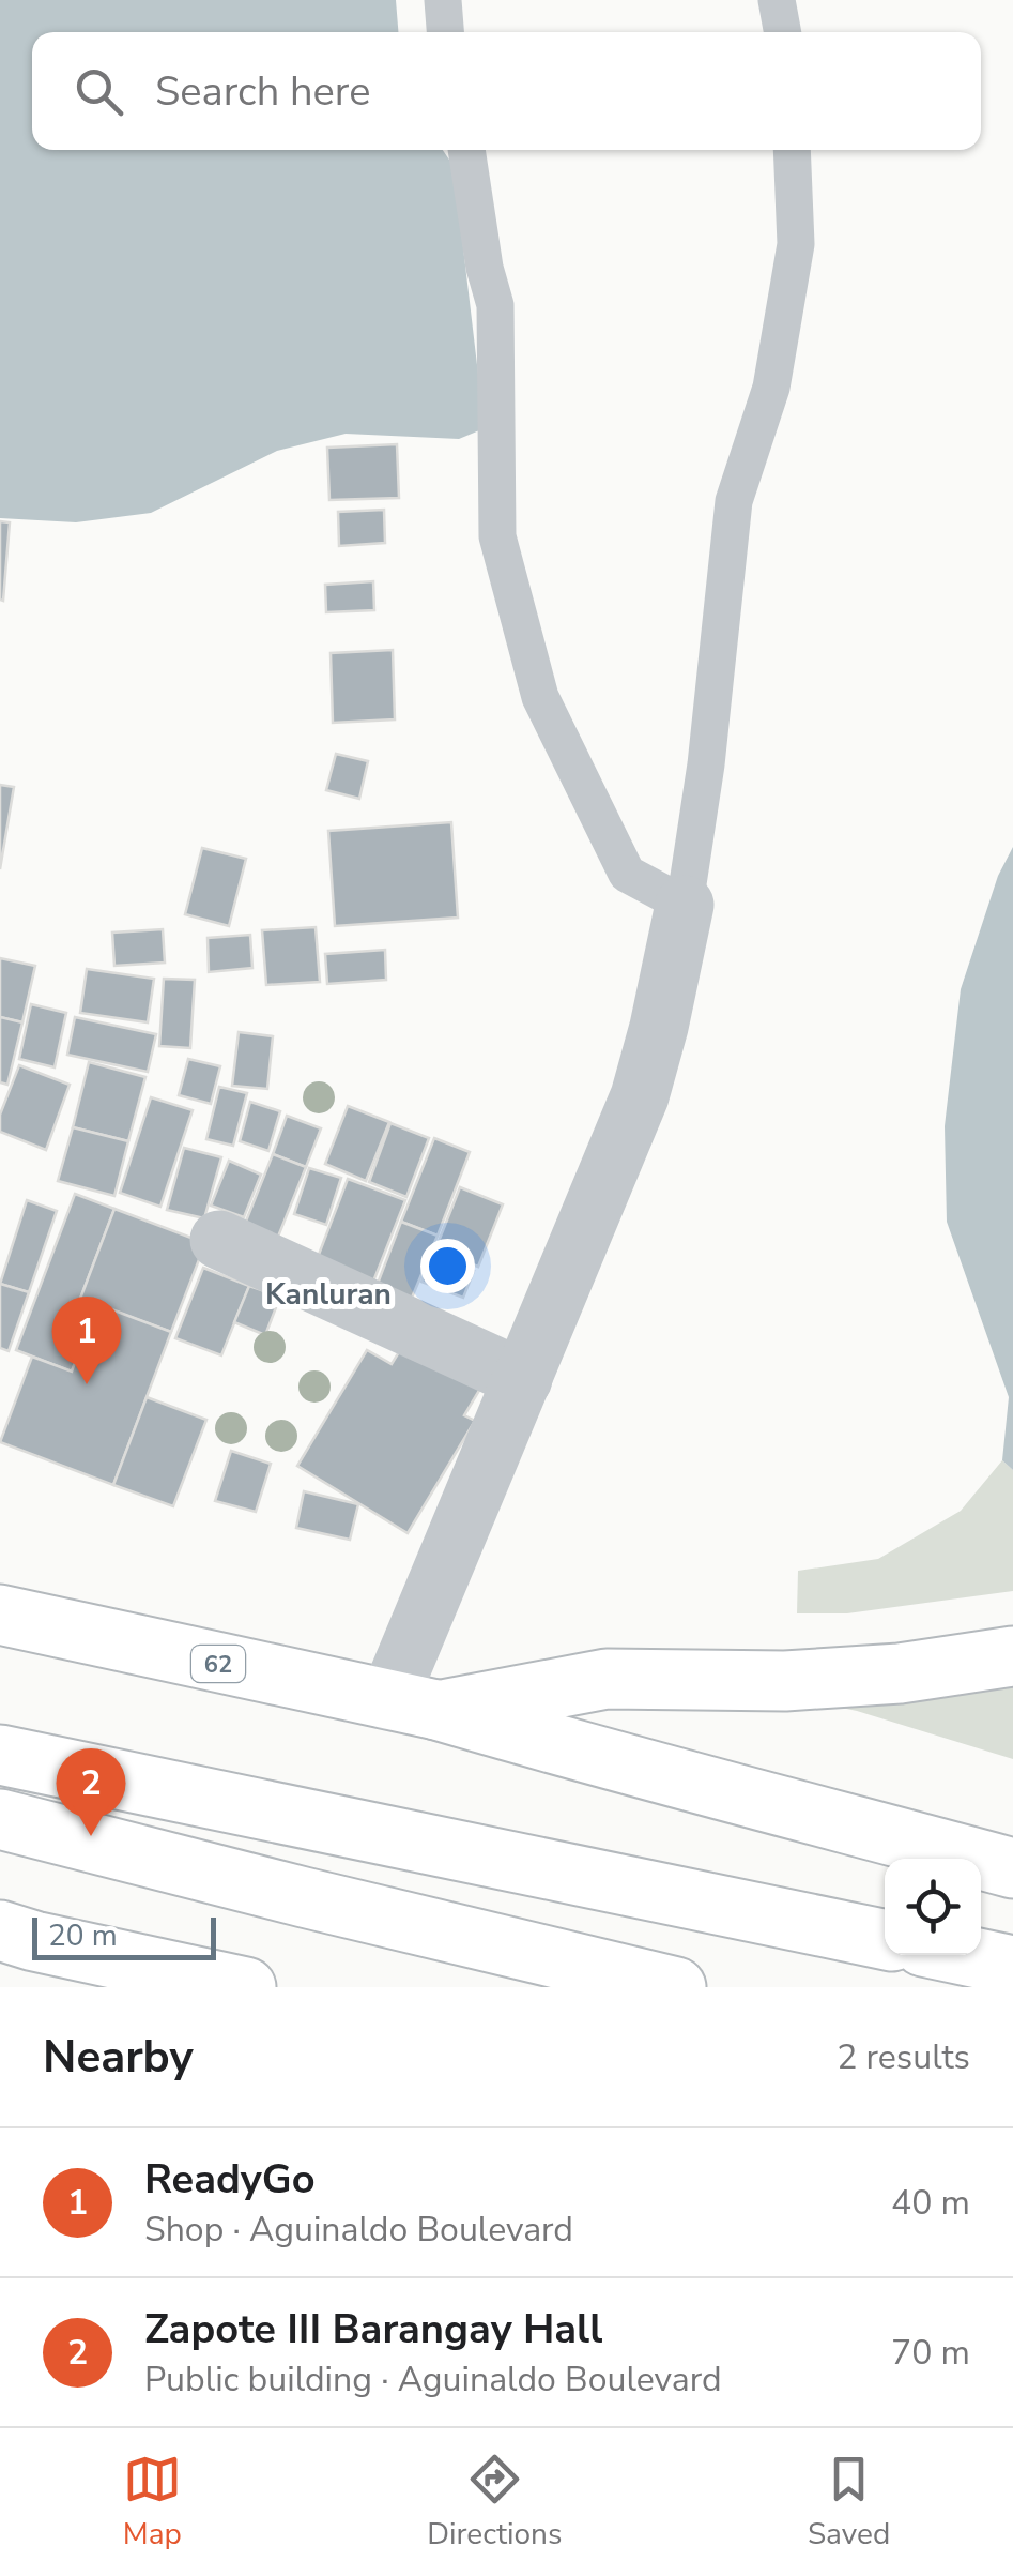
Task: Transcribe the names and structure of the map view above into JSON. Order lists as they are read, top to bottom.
{
  "streets": {
    "highway": ["62"]
  },
  "districts": ["Kanluran"],
  "scale_bar": "20 m",
  "page": {
    "search": "Search here",
    "pins": ["1", "2"],
    "scale": "20 m",
    "heading": ["Nearby", "2 results"],
    "list": [
      {
        "mark": "1",
        "name": "ReadyGo",
        "note": "Shop · Aguinaldo Boulevard",
        "value": "40 m"
      },
      {
        "mark": "2",
        "name": "Zapote III Barangay Hall",
        "note": "Public building · Aguinaldo Boulevard",
        "value": "70 m"
      }
    ],
    "nav": ["Map", "Directions", "Saved"]
  }
}
